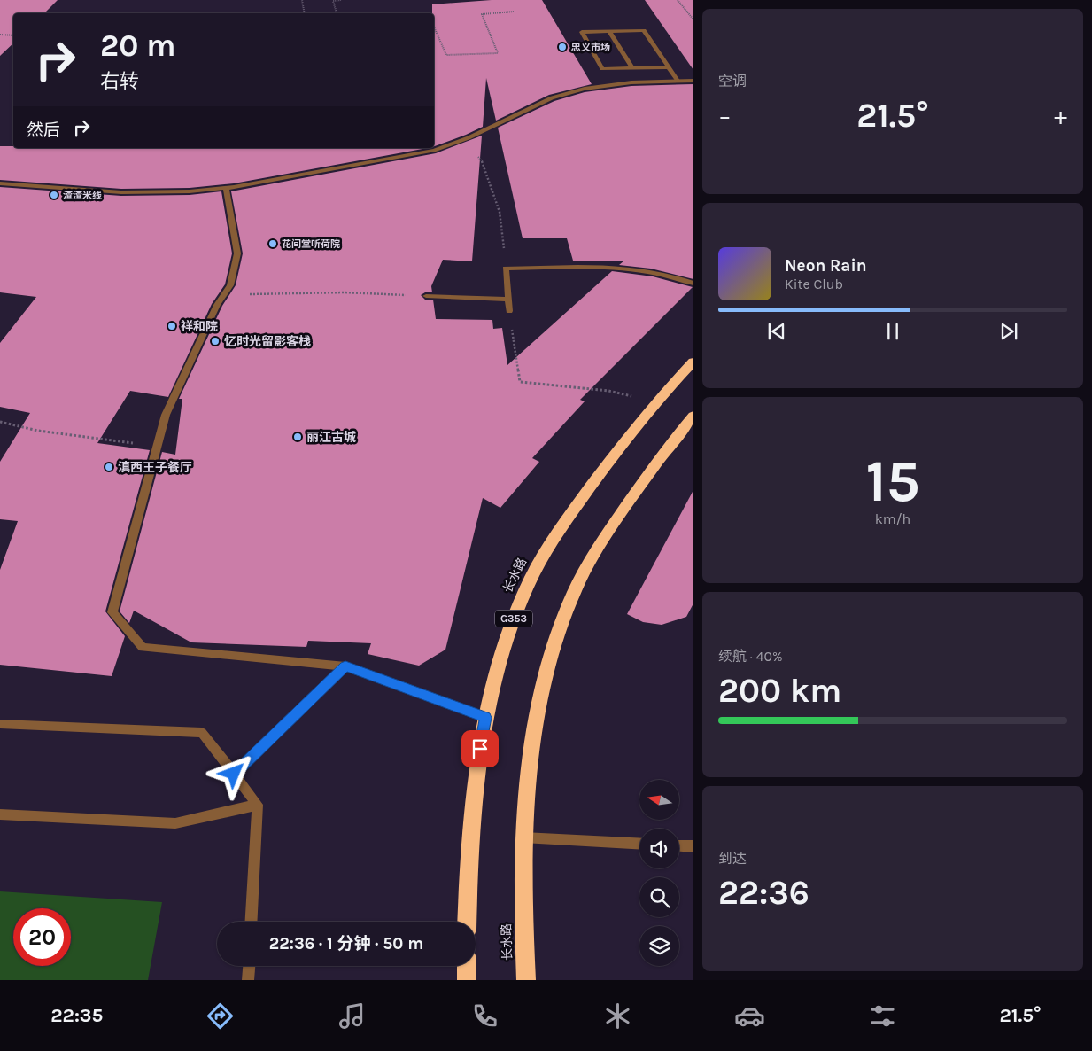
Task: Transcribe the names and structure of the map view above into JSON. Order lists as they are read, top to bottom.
{
  "streets": {
    "highway": ["长水路", "G353"]
  },
  "places": [
    "忠义市场",
    "渣渣米线",
    "花间堂听荷院",
    "祥和院",
    "忆时光留影客栈",
    "丽江古城",
    "滇西王子餐厅"
  ],
  "north": "left",
  "page": {
    "tile": [
      "空调",
      ["15", "km/h"],
      ["续航 · 40%", "200 km"],
      ["到达", "22:36"]
    ],
    "turn": ["20 m", "右转"],
    "heat": ["−", "21.5°", "+"],
    "then": "然后",
    "song": ["Neon Rain", "Kite Club"],
    "limit": "20",
    "trip": "22:36 · 1 分钟 · 50 m",
    "tabs": ["22:35", "21.5°"]
  }
}
